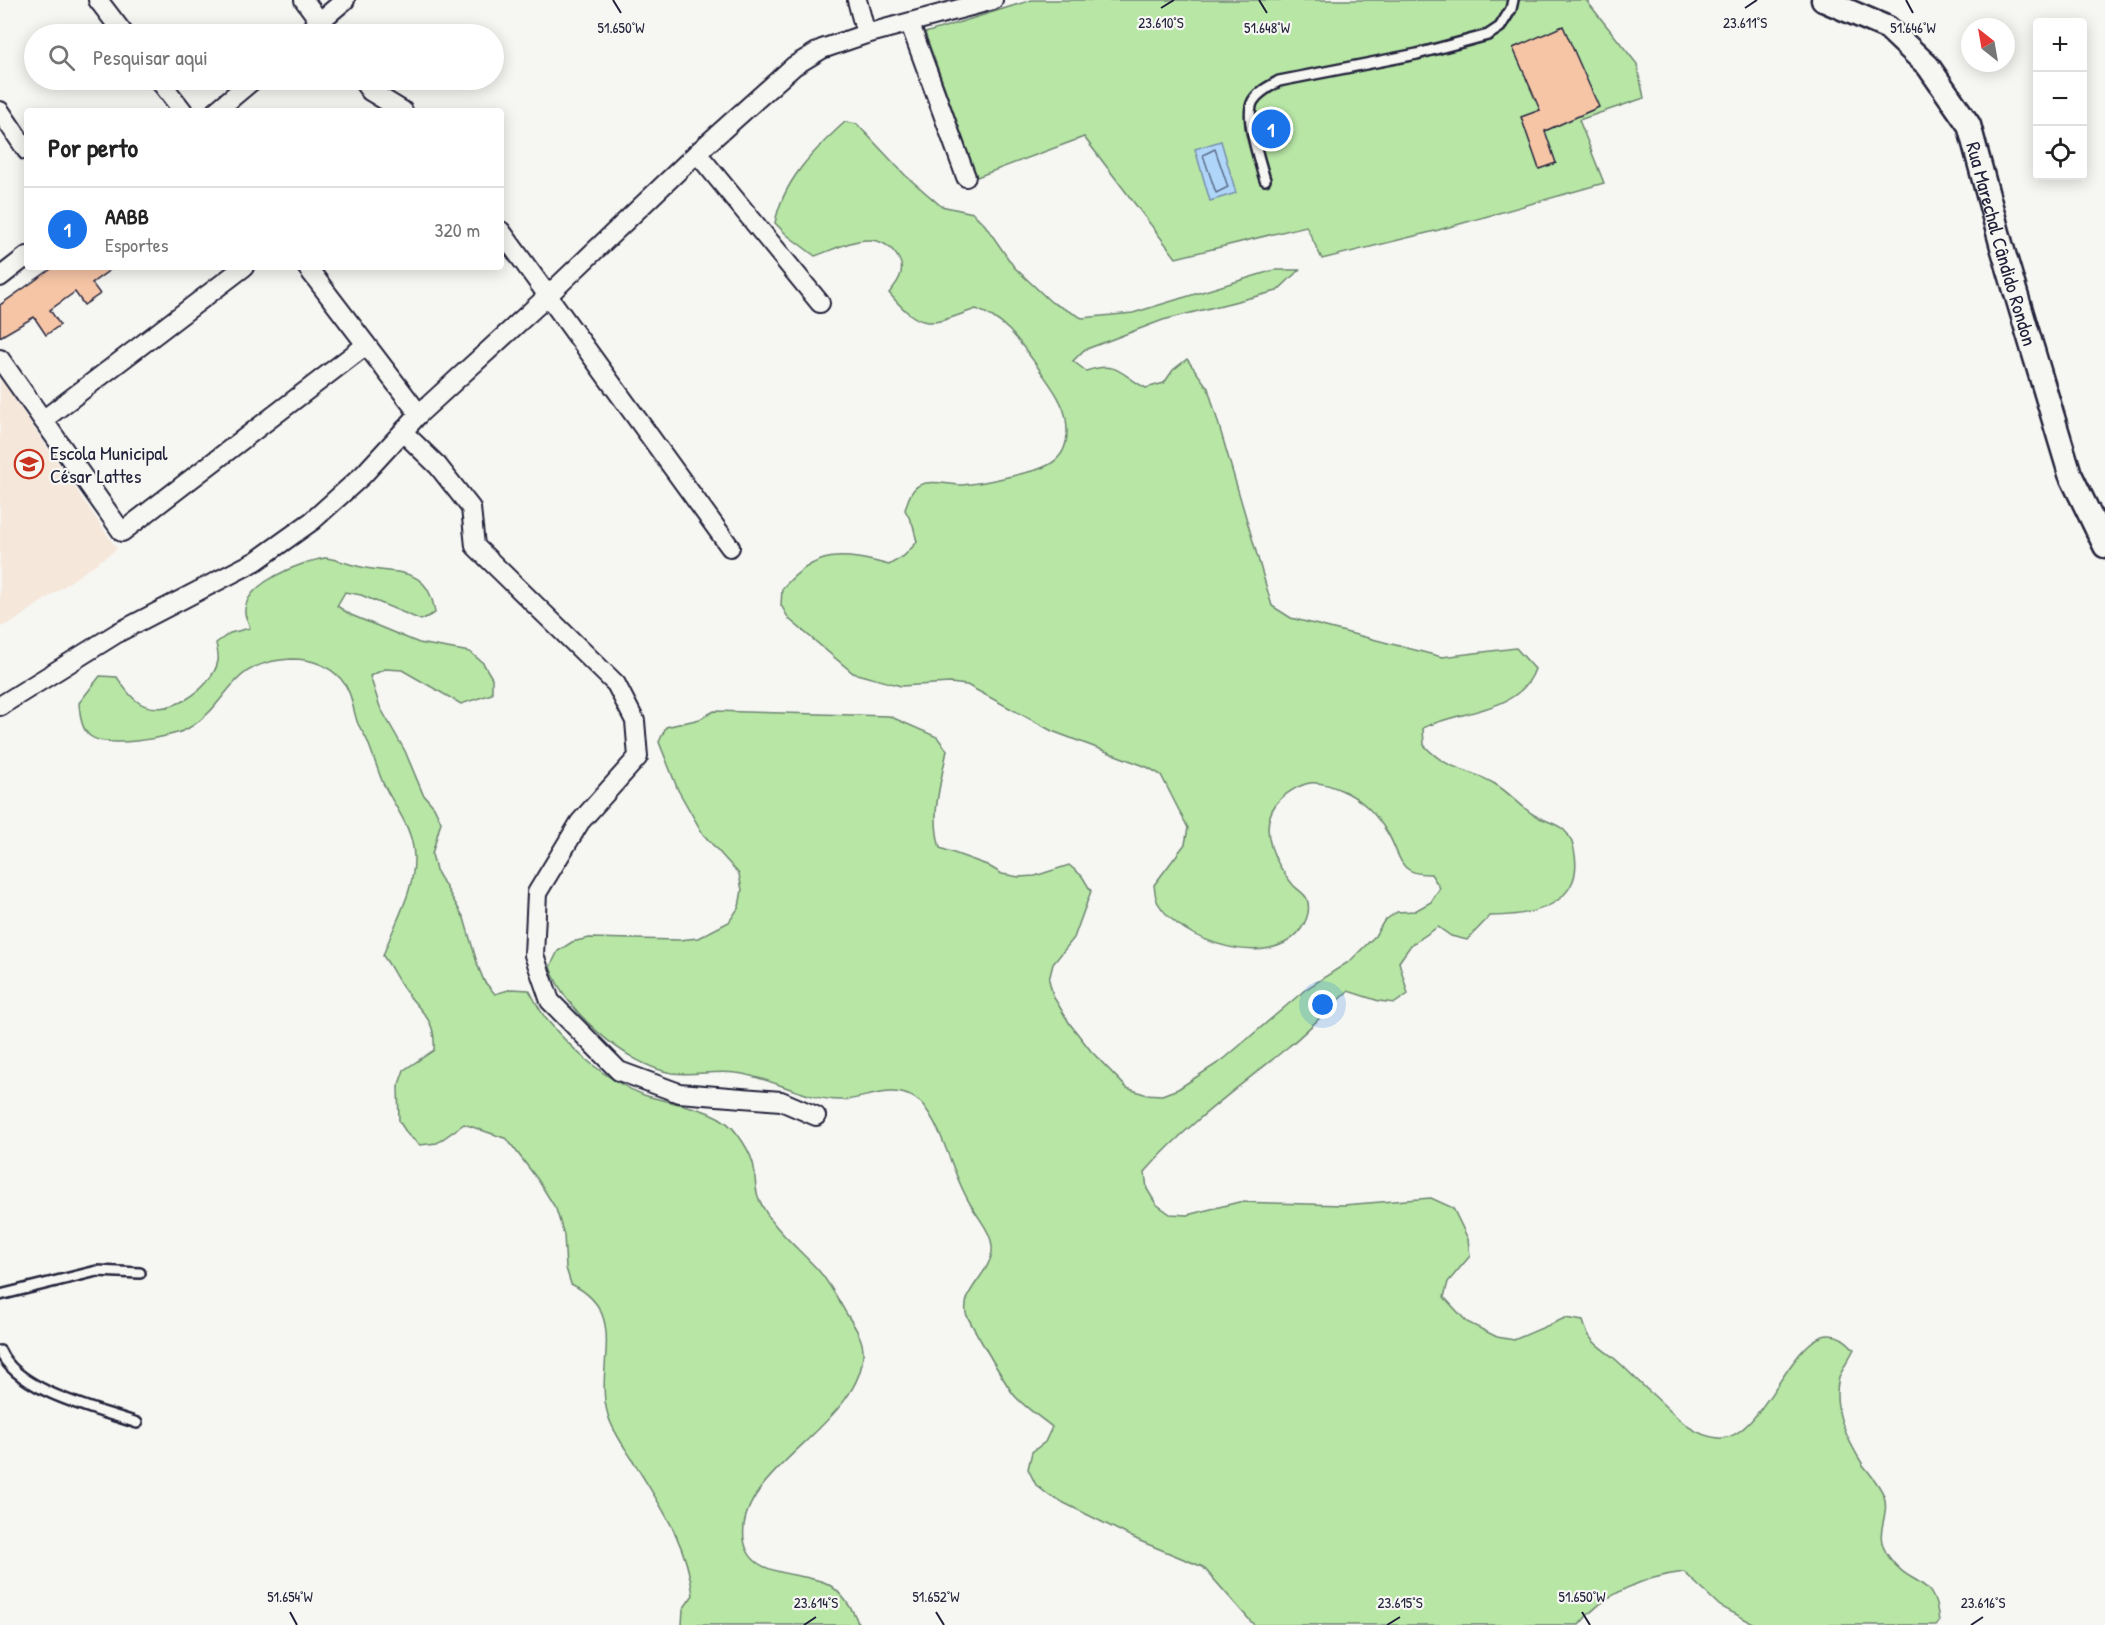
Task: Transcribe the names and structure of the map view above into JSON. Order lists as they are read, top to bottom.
{
  "streets": {
    "street": ["Rua Marechal Cândido Rondon"]
  },
  "places": {
    "school or university": ["Escola Municipal César Lattes"]
  },
  "north": "top left",
  "page": {
    "map_buttons": ["+", "−"],
    "search": "Pesquisar aqui",
    "pins": "1",
    "heading": "Por perto",
    "list": [
      {
        "mark": "1",
        "name": "AABB",
        "note": "Esportes",
        "value": "320 m"
      }
    ]
  },
  "coordinates": [
    "23.610°S",
    "23.611°S",
    "51.650°W",
    "51.646°W",
    "51.648°W",
    "51.654°W",
    "51.652°W",
    "23.614°S",
    "23.615°S",
    "23.616°S"
  ]
}
